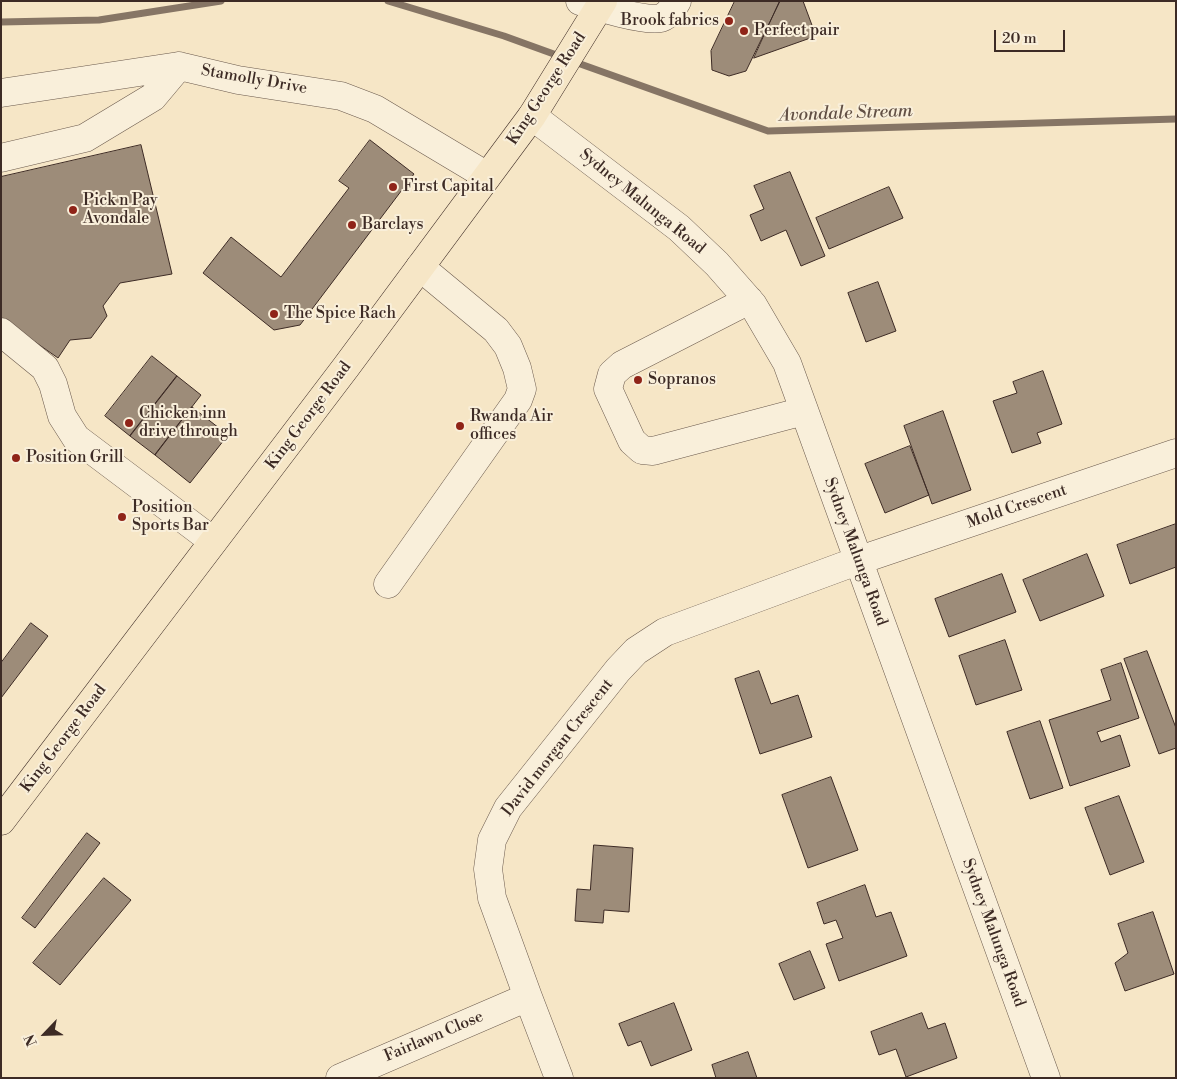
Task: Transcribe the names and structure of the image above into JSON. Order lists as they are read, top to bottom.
{
  "streets": {
    "main road": ["King George Road"],
    "street": [
      "Stamolly Drive",
      "Sydney Malunga Road",
      "Mold Crescent",
      "David morgan Crescent",
      "Fairlawn Close"
    ]
  },
  "crossings": [
    ["Stamolly Drive", "King George Road"],
    ["King George Road", "Sydney Malunga Road"],
    ["Sydney Malunga Road", "Mold Crescent"],
    ["Sydney Malunga Road", "David morgan Crescent"],
    ["Mold Crescent", "David morgan Crescent"],
    ["David morgan Crescent", "Fairlawn Close"]
  ],
  "water": ["Avondale Stream"],
  "places": [
    "Brook fabrics",
    "Perfect pair",
    "First Capital",
    "Pick n Pay Avondale",
    "Barclays",
    "The Spice Rach",
    "Sopranos",
    "Chicken inn drive through",
    "Rwanda Air offices",
    "Position Grill",
    "Position Sports Bar"
  ],
  "scale_bar": "20 m",
  "north": "bottom left"
}
